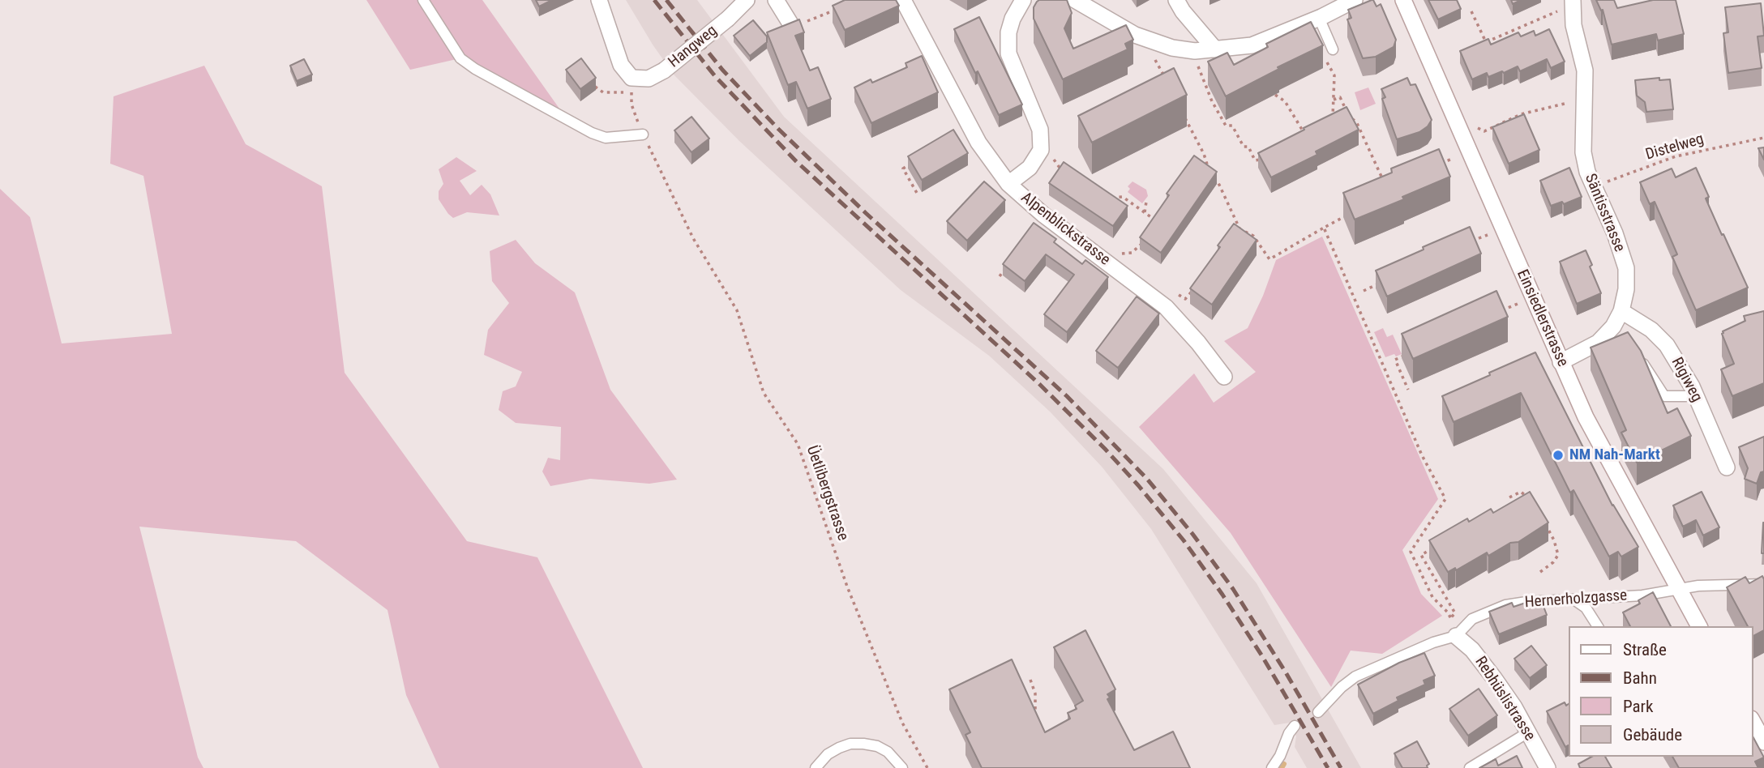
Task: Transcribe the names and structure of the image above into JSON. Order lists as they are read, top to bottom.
{
  "streets": {
    "street": [
      "Hangweg",
      "Säntisstrasse",
      "Alpenblickstrasse",
      "Einsiedlerstrasse",
      "Rigiweg",
      "Rebhüslistrasse"
    ],
    "lane": ["Hernerholzgasse"],
    "path": ["Distelweg", "Üetlibergstrasse"]
  },
  "crossings": [
    ["Hangweg", "Üetlibergstrasse"],
    ["Distelweg", "Säntisstrasse"],
    ["Säntisstrasse", "Einsiedlerstrasse"],
    ["Säntisstrasse", "Rigiweg"],
    ["Einsiedlerstrasse", "Hernerholzgasse"],
    ["Hernerholzgasse", "Rebhüslistrasse"]
  ],
  "places": ["NM Nah-Markt"],
  "legend": [
    "Straße",
    "Bahn",
    "Park",
    "Gebäude"
  ]
}
